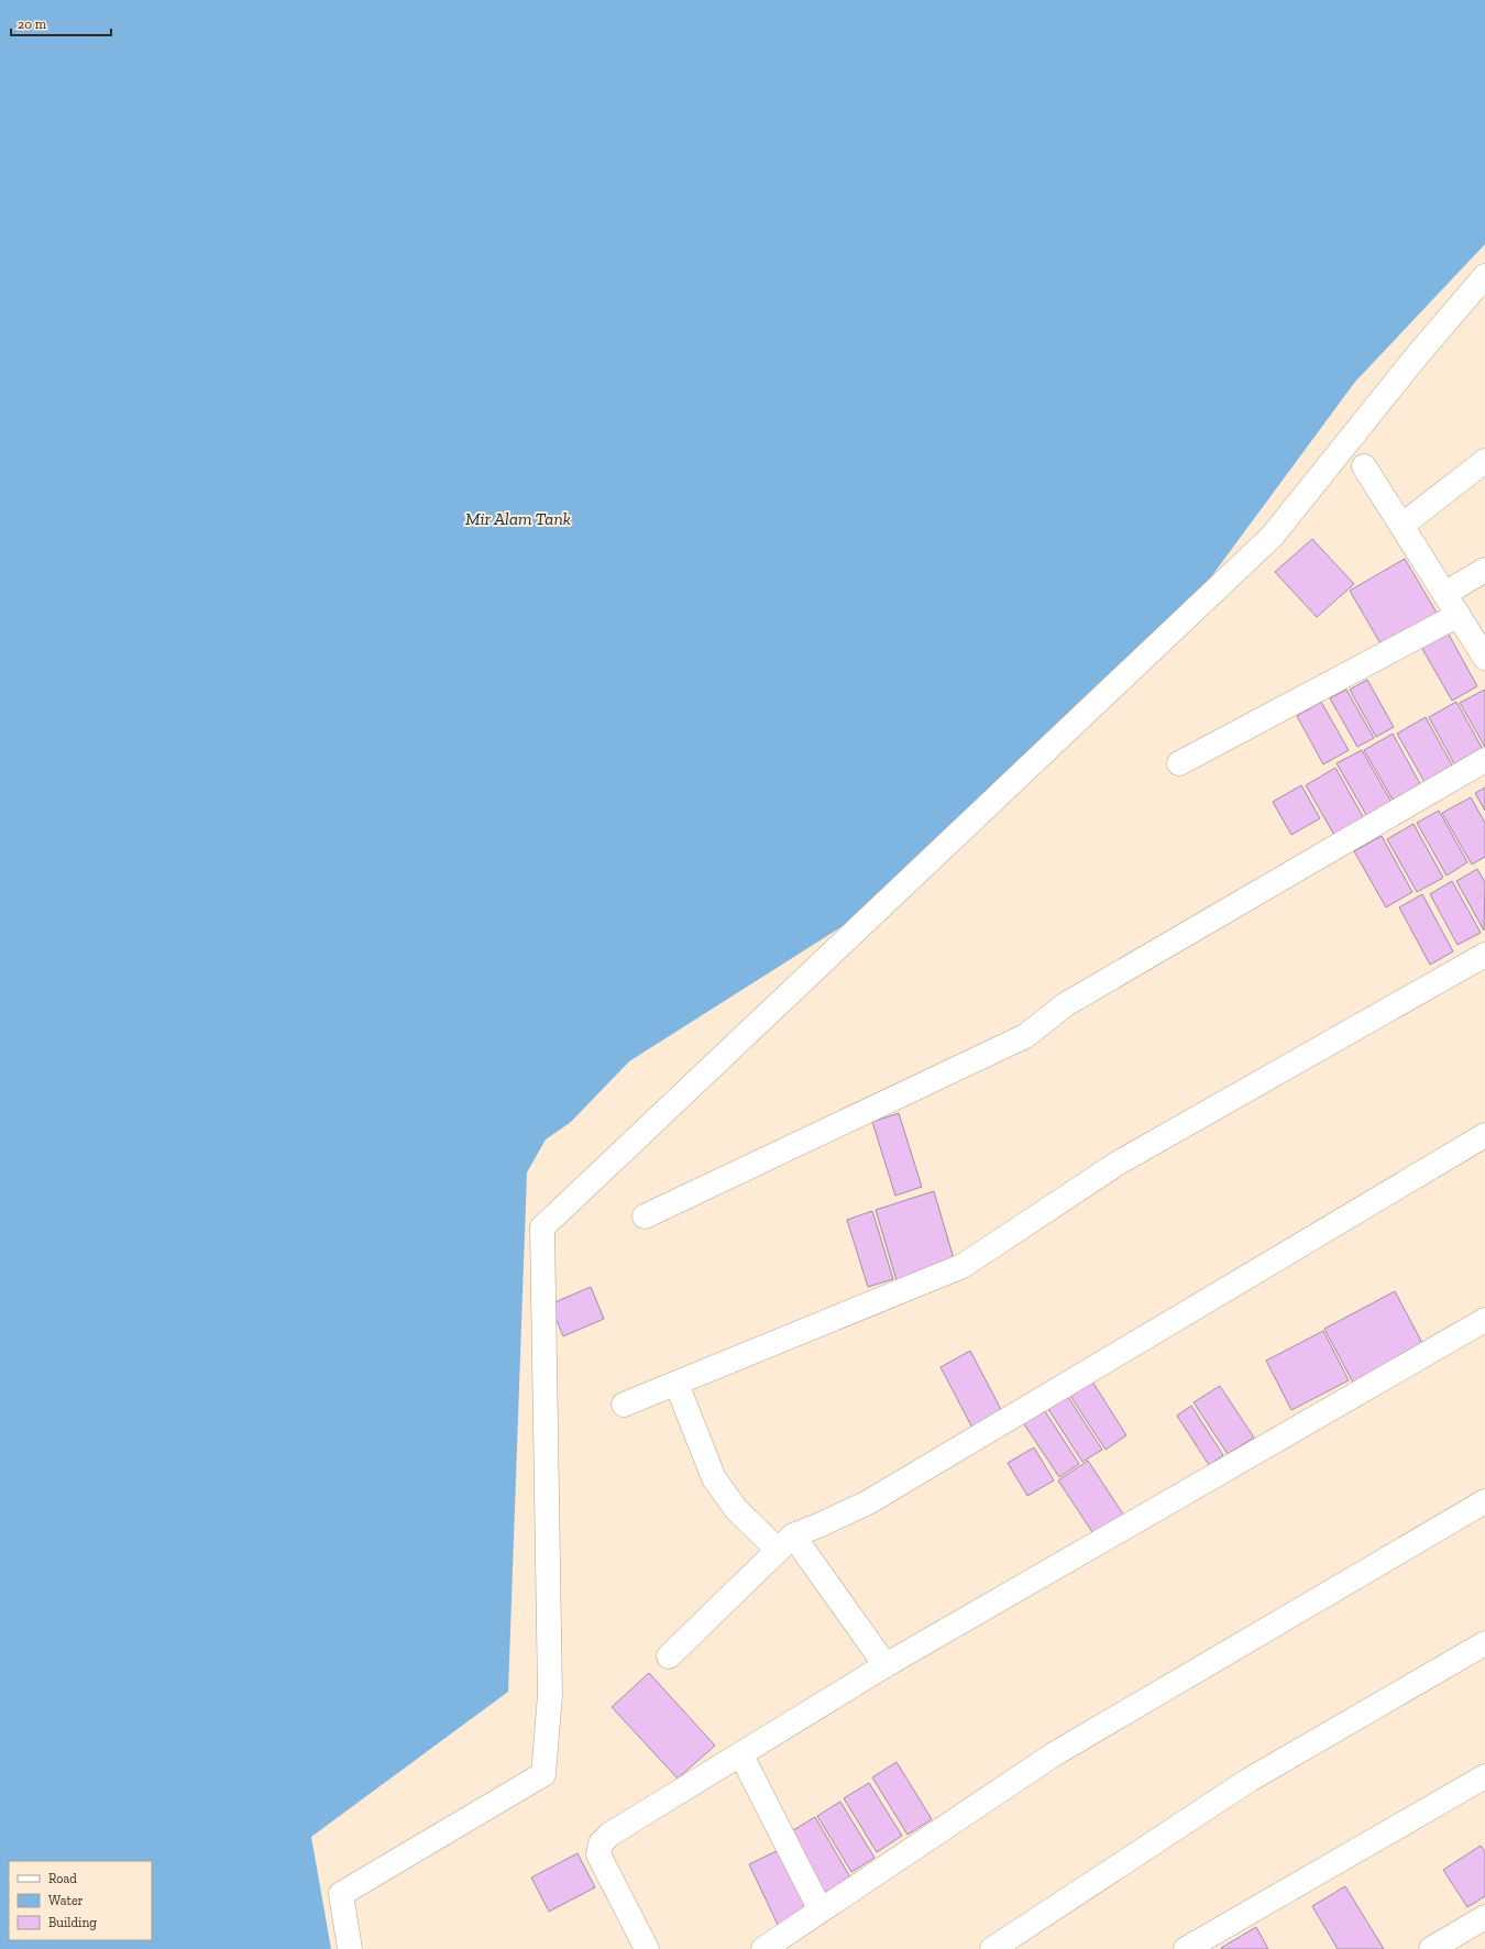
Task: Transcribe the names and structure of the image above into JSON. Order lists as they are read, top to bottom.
{
  "water": ["Mir Alam Tank"],
  "legend": ["Road", "Water", "Building"],
  "scale_bar": "20 m"
}
